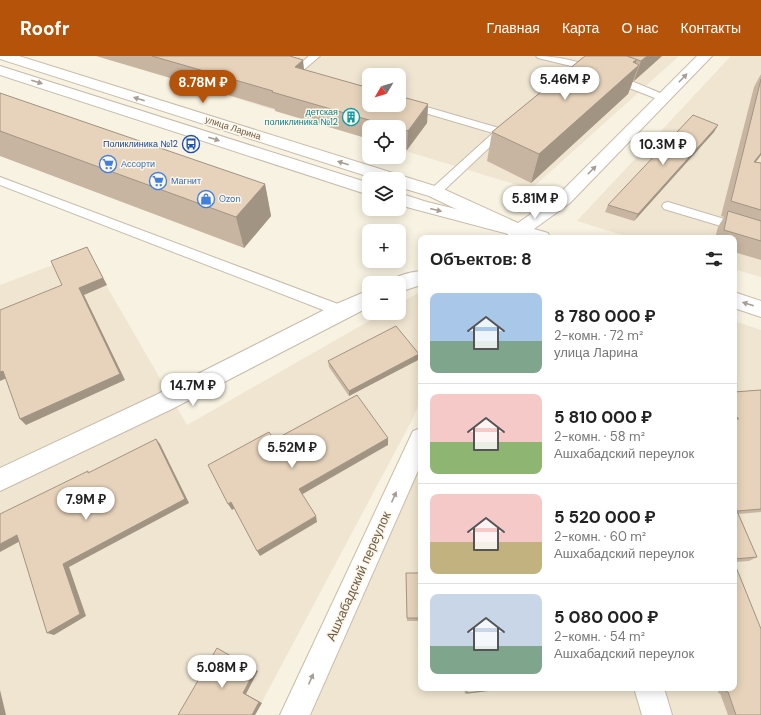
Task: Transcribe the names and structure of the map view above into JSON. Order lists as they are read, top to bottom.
{
  "streets": {
    "street": ["улица Ларина", "Ашхабадский переулок"]
  },
  "one_way": ["Ашхабадский переулок"],
  "places": {
    "building": ["детская поликлиника №12"],
    "bus stop": ["Поликлиника №12"],
    "supermarket": ["Ассорти", "Магнит"],
    "shop": ["Ozon"]
  },
  "north": "bottom left",
  "page": {
    "header": "Roofr",
    "nav": [
      "Главная",
      "Карта",
      "О нас",
      "Контакты"
    ],
    "price": [
      "5.46M ₽",
      "8.78M ₽",
      "10.3M ₽",
      "5.81M ₽",
      "14.7M ₽",
      "5.52M ₽",
      "7.9M ₽",
      "5.08M ₽"
    ],
    "map_buttons": ["+", "−"],
    "heading": "Объектов: 8",
    "list": [
      {
        "name": "8 780 000 ₽",
        "note": "2-комн. · 72 m² · улица Ларина"
      },
      {
        "name": "5 810 000 ₽",
        "note": "2-комн. · 58 m² · Ашхабадский переулок"
      },
      {
        "name": "5 520 000 ₽",
        "note": "2-комн. · 60 m² · Ашхабадский переулок"
      },
      {
        "name": "5 080 000 ₽",
        "note": "2-комн. · 54 m² · Ашхабадский переулок"
      }
    ]
  }
}
